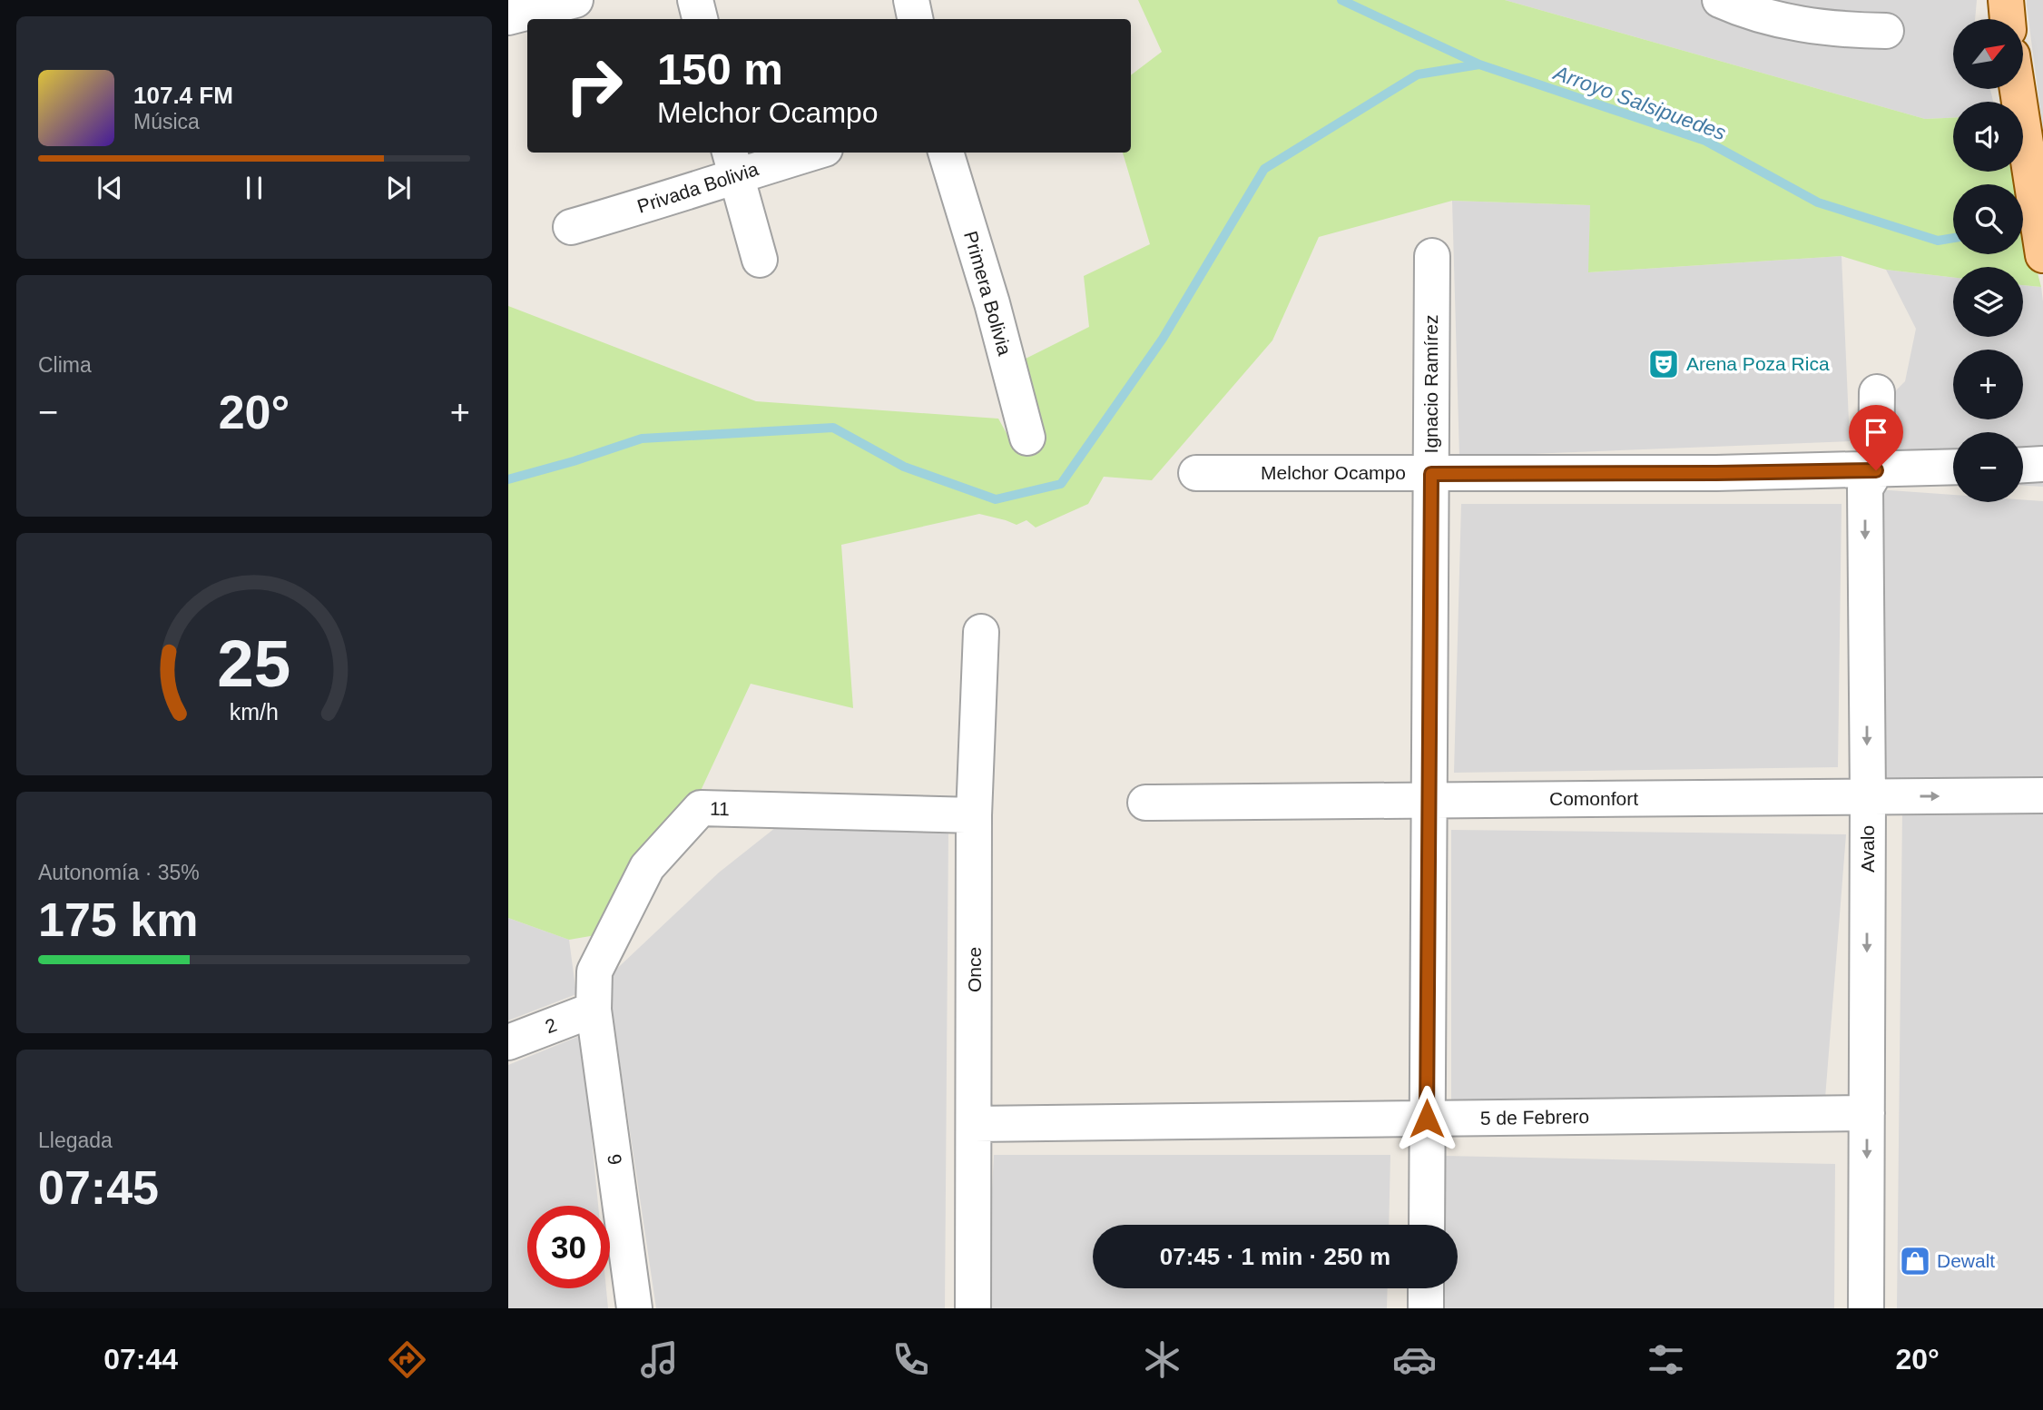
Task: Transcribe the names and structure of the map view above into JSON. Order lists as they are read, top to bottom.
{
  "streets": {
    "street": [
      "Privada Bolivia",
      "Primera Bolivia",
      "Ignacio Ramírez",
      "Melchor Ocampo",
      "Comonfort",
      "11",
      "Avalo",
      "Once",
      "2",
      "5 de Febrero",
      "9"
    ]
  },
  "crossings": [
    ["Ignacio Ramírez", "Melchor Ocampo"],
    ["Ignacio Ramírez", "Comonfort"],
    ["Ignacio Ramírez", "5 de Febrero"],
    ["Melchor Ocampo", "Avalo"],
    ["Comonfort", "Avalo"],
    ["11", "Once"],
    ["11", "2"],
    ["11", "9"],
    ["Avalo", "5 de Febrero"],
    ["Once", "5 de Febrero"],
    ["2", "9"]
  ],
  "one_way": ["Avalo"],
  "water": ["Arroyo Salsipuedes"],
  "places": {
    "theatre": ["Arena Poza Rica"],
    "shop": ["Dewalt"]
  },
  "north": "top right",
  "page": {
    "map_buttons": ["+", "−"],
    "turn": ["150 m", "Melchor Ocampo"],
    "song": ["107.4 FM", "Música"],
    "tile": [
      "Clima",
      ["Autonomía · 35%", "175 km"],
      ["Llegada", "07:45"]
    ],
    "heat": ["−", "20°", "+"],
    "limit": "30",
    "trip": "07:45 · 1 min · 250 m",
    "tabs": ["07:44", "20°"],
    "gauge": ["25", "km/h"]
  }
}
